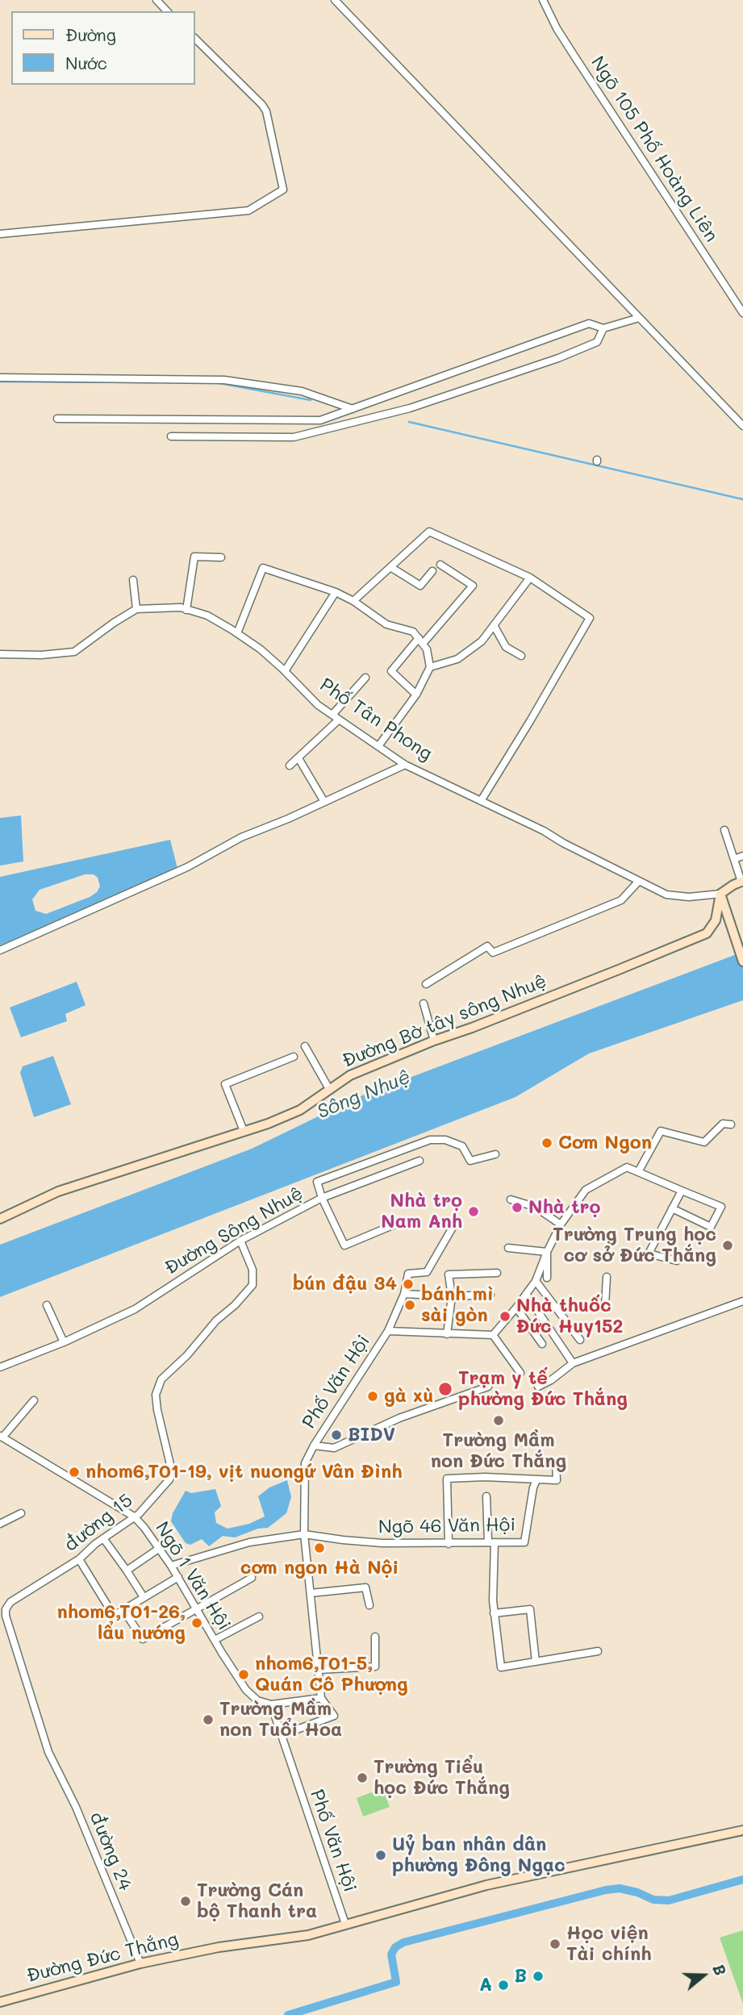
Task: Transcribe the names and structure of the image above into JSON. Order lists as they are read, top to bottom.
{
  "streets": {
    "street": [
      "Ngõ 105 Phố Hoàng Liên",
      "Phố Tân Phong",
      "Đường Bờ tây sông Nhuệ",
      "Đường Sông Nhuệ",
      "Phố Văn Hội",
      "đường 15",
      "Ngõ 46 Văn Hội",
      "Ngõ 1 Văn Hội",
      "đường 24",
      "Đường Đức Thắng"
    ]
  },
  "crossings": [
    ["Phố Tân Phong", "Đường Bờ tây sông Nhuệ"],
    ["Đường Sông Nhuệ", "đường 15"],
    ["Phố Văn Hội", "Ngõ 46 Văn Hội"],
    ["Phố Văn Hội", "Ngõ 1 Văn Hội"],
    ["Phố Văn Hội", "Đường Đức Thắng"],
    ["đường 15", "Ngõ 1 Văn Hội"],
    ["đường 15", "đường 24"],
    ["Ngõ 46 Văn Hội", "Ngõ 1 Văn Hội"],
    ["đường 24", "Đường Đức Thắng"]
  ],
  "water": ["Sông Nhuệ"],
  "places": [
    "Cơm Ngon",
    "Nhà trọ",
    "Nhà trọ Nam Anh",
    "Trường Trung học cơ sở Đức Thắng",
    "bún đậu 34",
    "bánh mì sài gòn",
    "Nhà thuốc Đức Huy152",
    "Trạm y tế phường Đức Thắng",
    "gà xù",
    "Trường Mầm non Đức Thắng",
    "BIDV",
    "nhom6,T01-19, vịt nuongứ Vân Đình",
    "cơm ngon Hà Nội",
    "nhom6,T01-26, lẩu nướng",
    "nhom6,T01-5, Quán Cô Phượng",
    "Trường Mầm non Tuổi Hoa",
    "Trường Tiểu học Đức Thắng",
    "Uỷ ban nhân dân phường Đông Ngạc",
    "Trường Cán bộ Thanh tra",
    "Học viện Tài chính",
    "B",
    "A"
  ],
  "legend": ["Đường", "Nước"],
  "north": "right"
}
